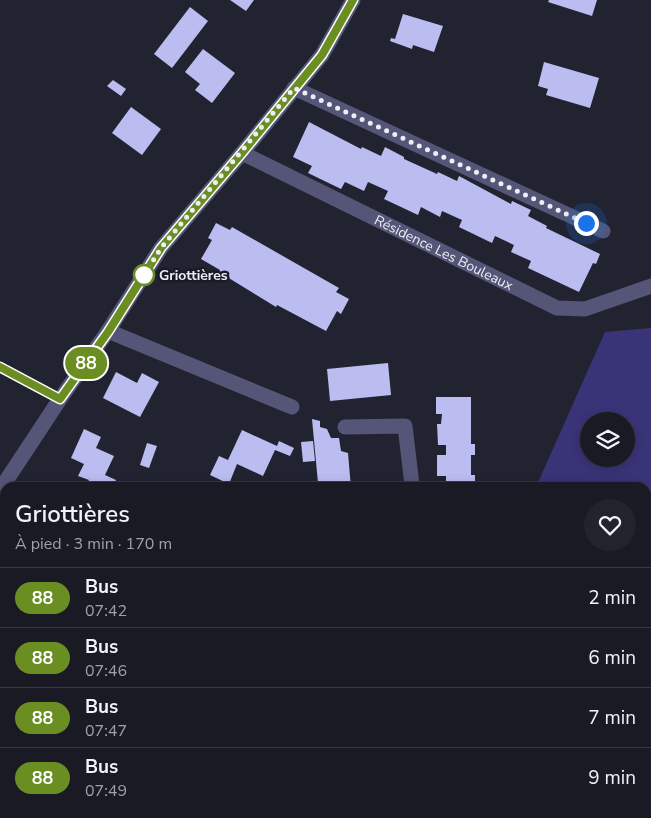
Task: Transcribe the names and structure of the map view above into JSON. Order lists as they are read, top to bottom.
{
  "streets": {
    "street": ["Résidence Les Bouleaux"]
  },
  "places": ["Griottières"],
  "lines": ["bus line 88"],
  "page": {
    "on_map": "88",
    "heading": ["Griottières", "À pied · 3 min · 170 m"],
    "list": [
      {
        "mark": "88",
        "name": "Bus",
        "note": "07:42",
        "value": "2 min"
      },
      {
        "mark": "88",
        "name": "Bus",
        "note": "07:46",
        "value": "6 min"
      },
      {
        "mark": "88",
        "name": "Bus",
        "note": "07:47",
        "value": "7 min"
      },
      {
        "mark": "88",
        "name": "Bus",
        "note": "07:49",
        "value": "9 min"
      }
    ]
  }
}
